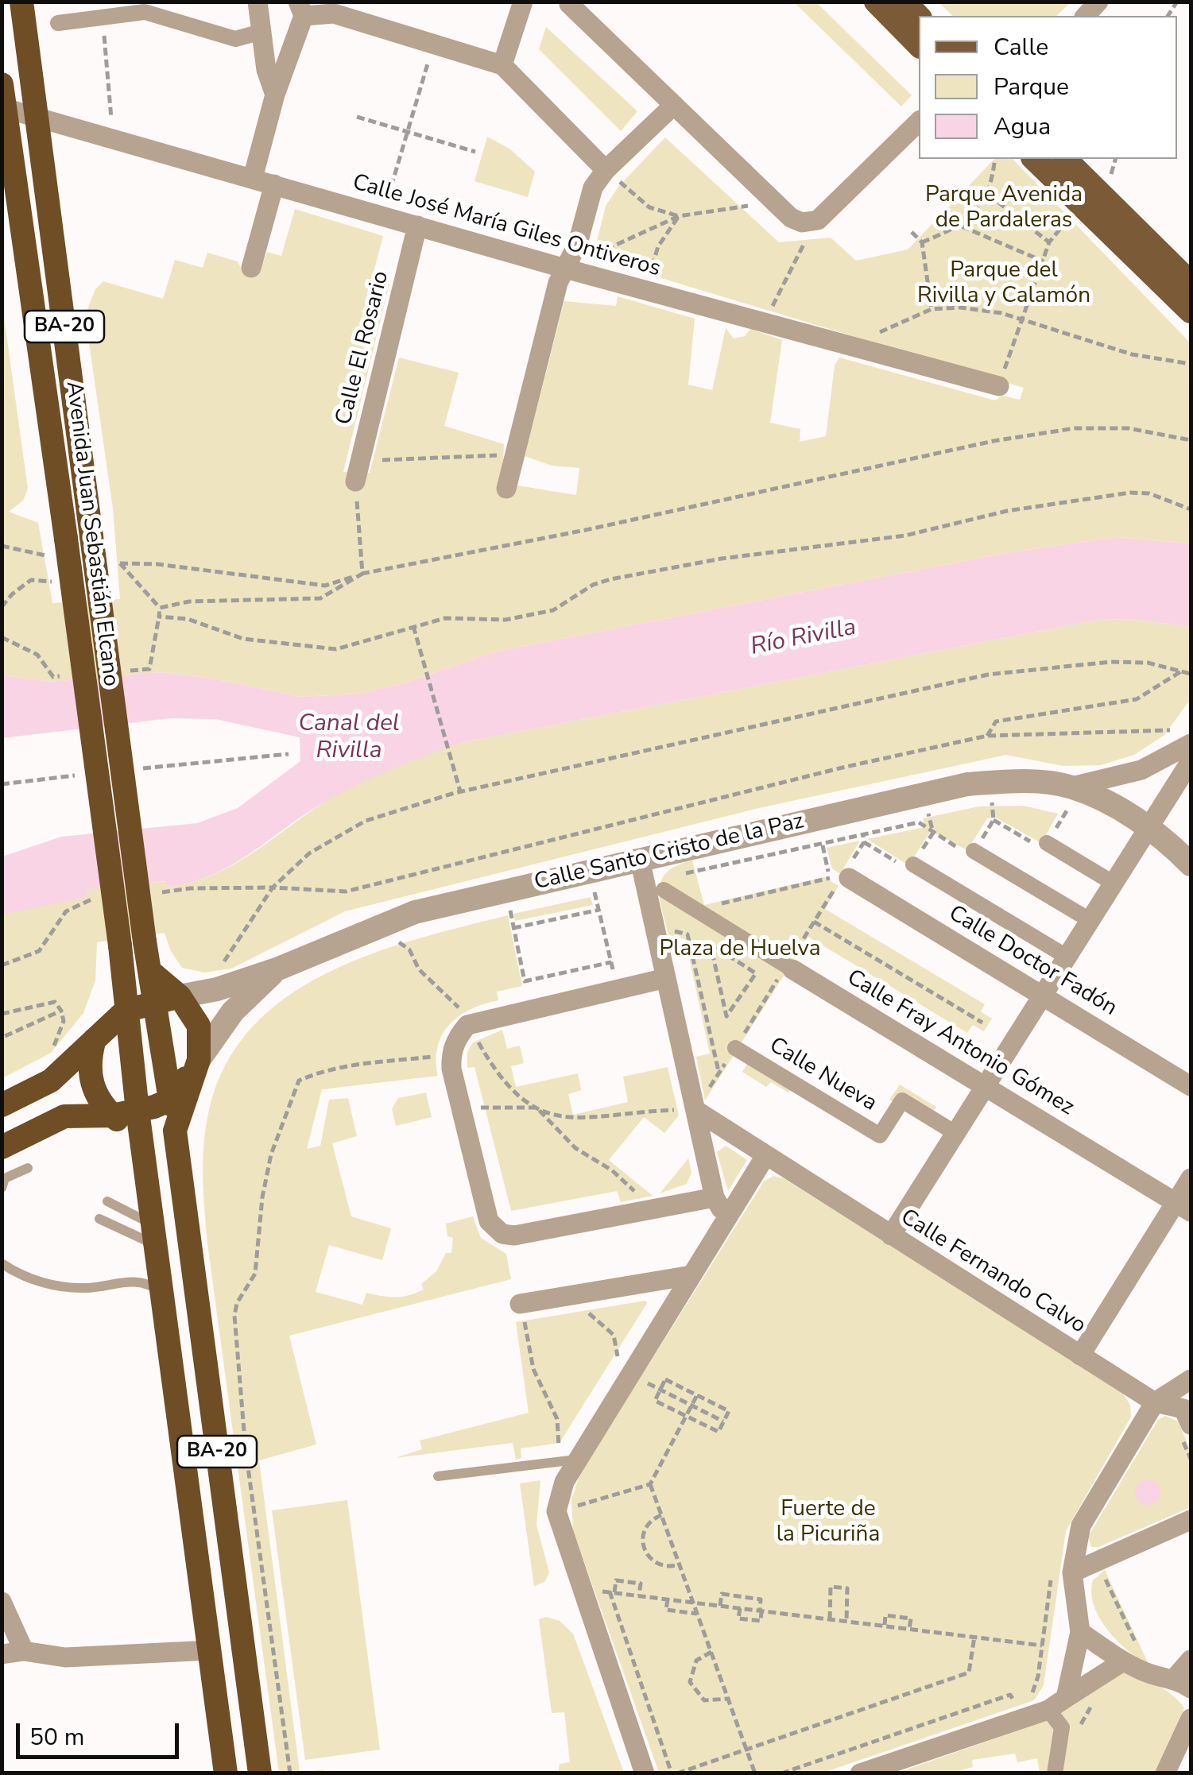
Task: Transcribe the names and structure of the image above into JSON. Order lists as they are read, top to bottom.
{
  "streets": {
    "highway": ["BA-20", "Avenida Juan Sebastián Elcano"],
    "street": [
      "Calle José María Giles Ontiveros",
      "Calle El Rosario",
      "Calle Santo Cristo de la Paz",
      "Calle Doctor Fadón",
      "Calle Fray Antonio Gómez",
      "Calle Nueva",
      "Calle Fernando Calvo"
    ]
  },
  "crossings": [
    ["Calle José María Giles Ontiveros", "Calle El Rosario"],
    ["Calle José María Giles Ontiveros", "Avenida Juan Sebastián Elcano"],
    ["BA-20", "Avenida Juan Sebastián Elcano"],
    ["BA-20", "Calle Santo Cristo de la Paz"],
    ["Avenida Juan Sebastián Elcano", "Calle Santo Cristo de la Paz"]
  ],
  "water": ["Río Rivilla", "Canal del Rivilla"],
  "parks": [
    "Parque Avenida de Pardaleras",
    "Parque del Rivilla y Calamón",
    "Plaza de Huelva",
    "Fuerte de la Picuriña"
  ],
  "legend": ["Calle", "Parque", "Agua"],
  "scale_bar": "50 m"
}
